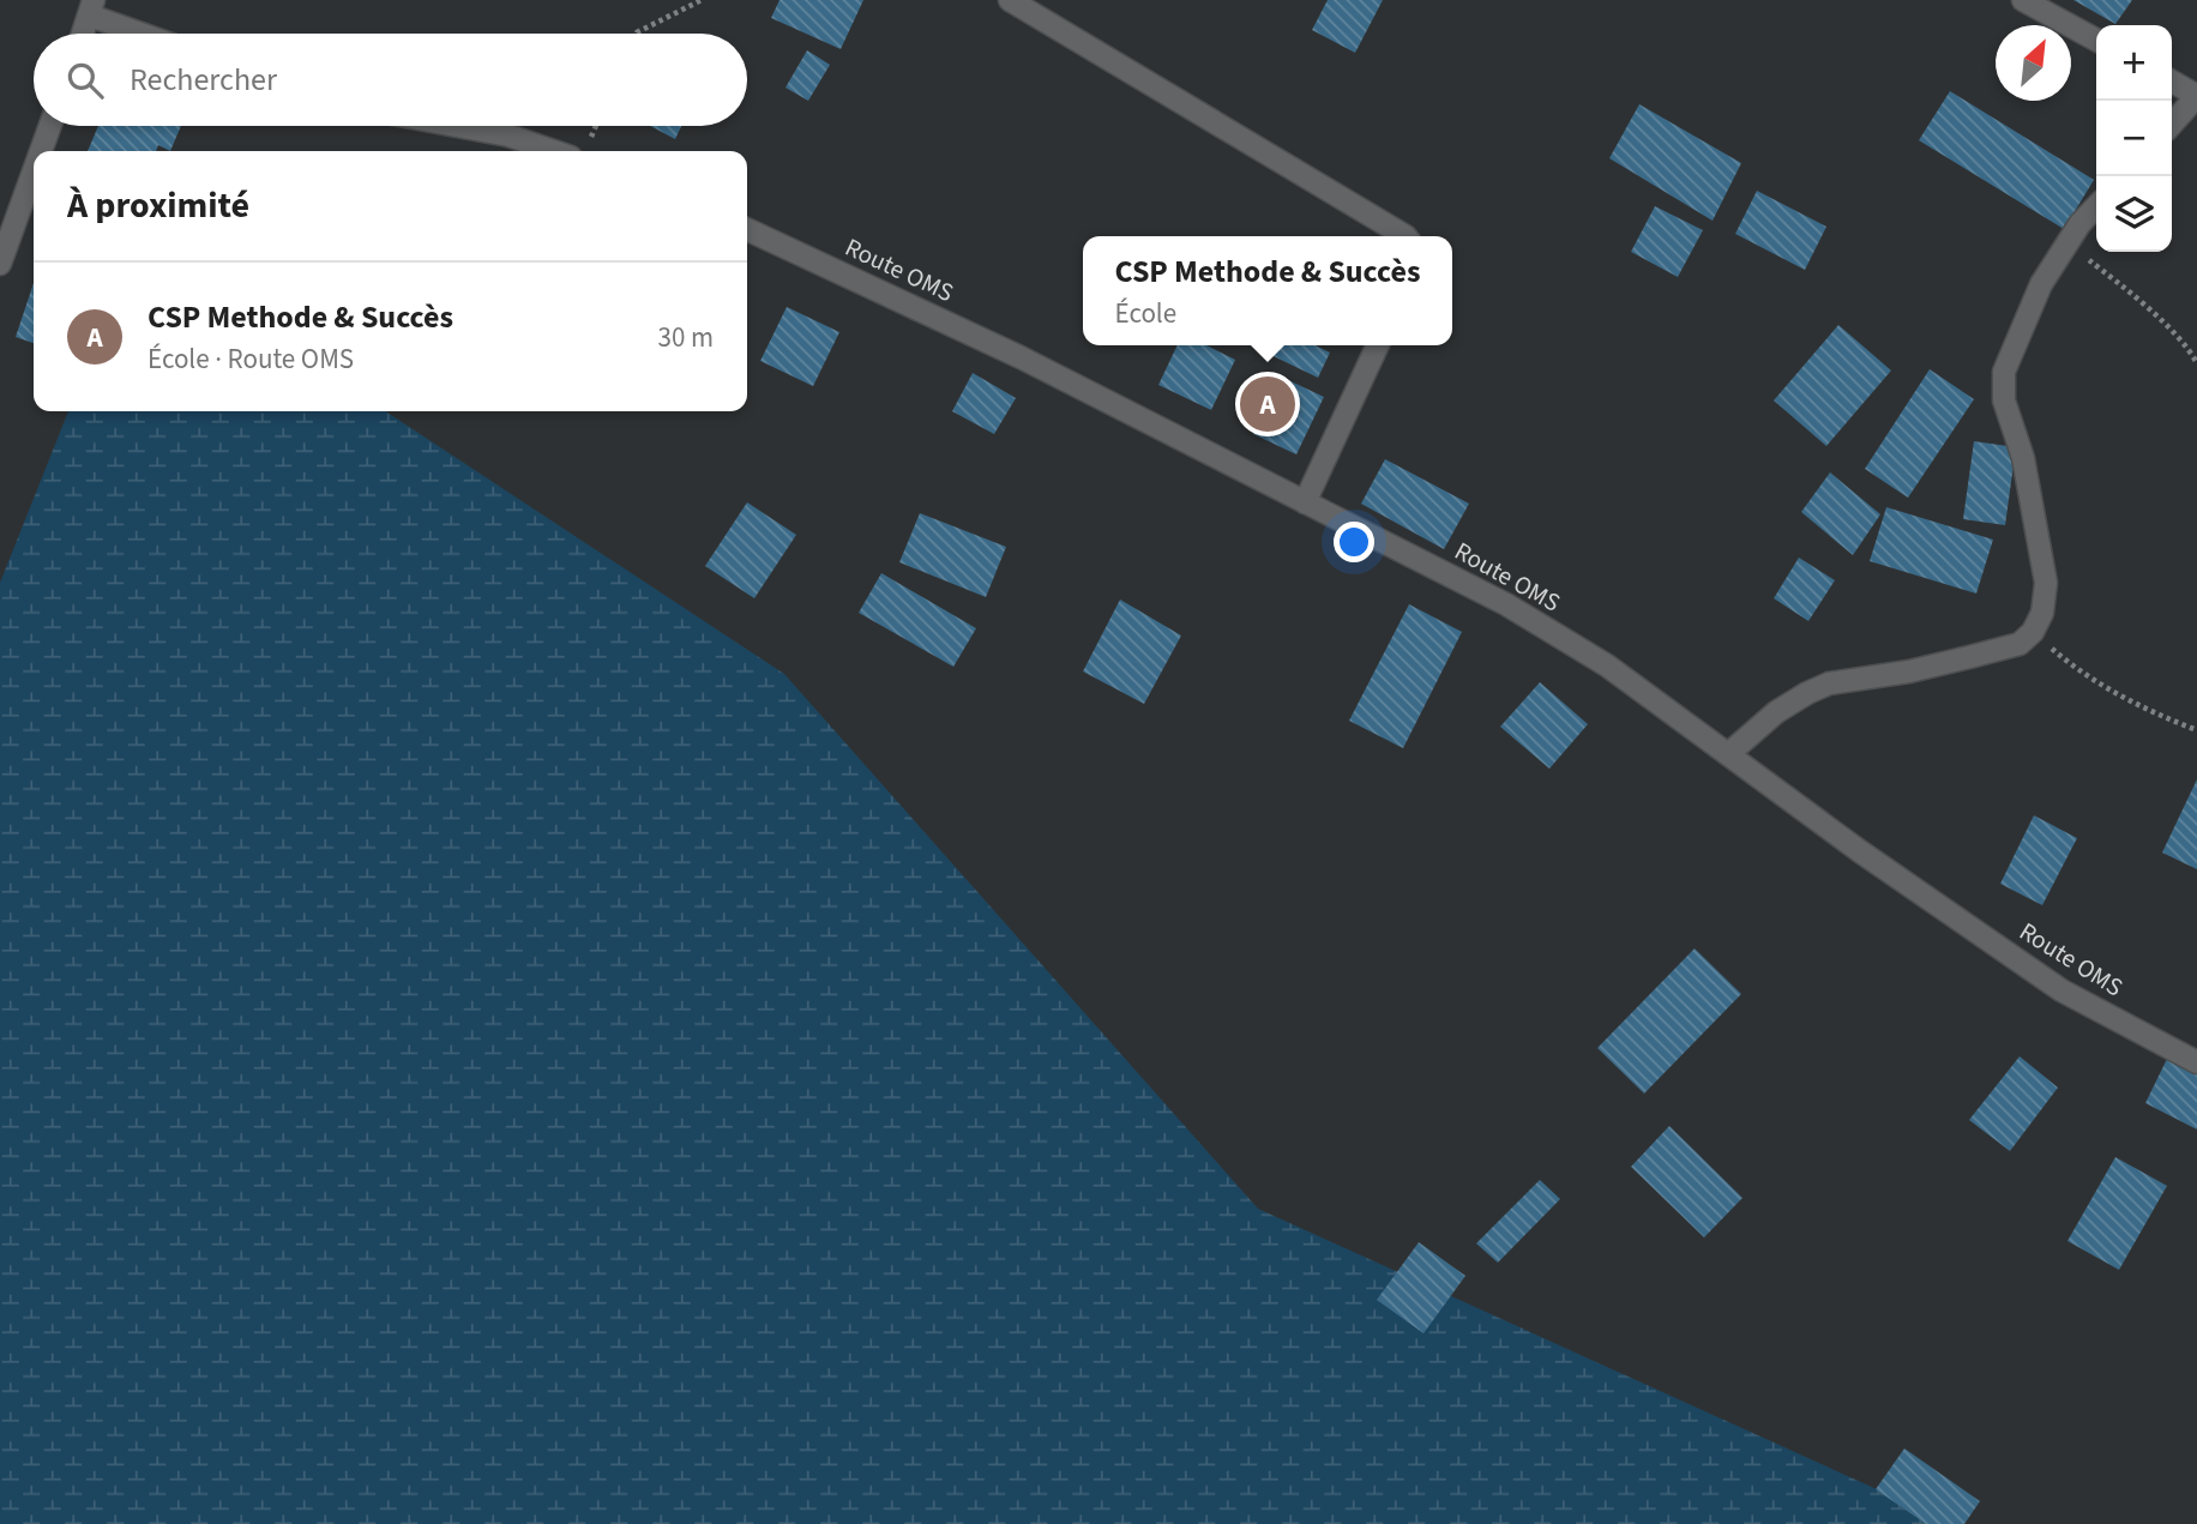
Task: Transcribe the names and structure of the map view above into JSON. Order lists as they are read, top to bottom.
{
  "streets": {
    "street": ["Route OMS"]
  },
  "north": "top right",
  "page": {
    "map_buttons": ["+", "−"],
    "search": "Rechercher",
    "heading": "À proximité",
    "popup": ["CSP Methode & Succès", "École"],
    "list": [
      {
        "mark": "A",
        "name": "CSP Methode & Succès",
        "note": "École · Route OMS",
        "value": "30 m"
      }
    ],
    "pins": "A"
  }
}
